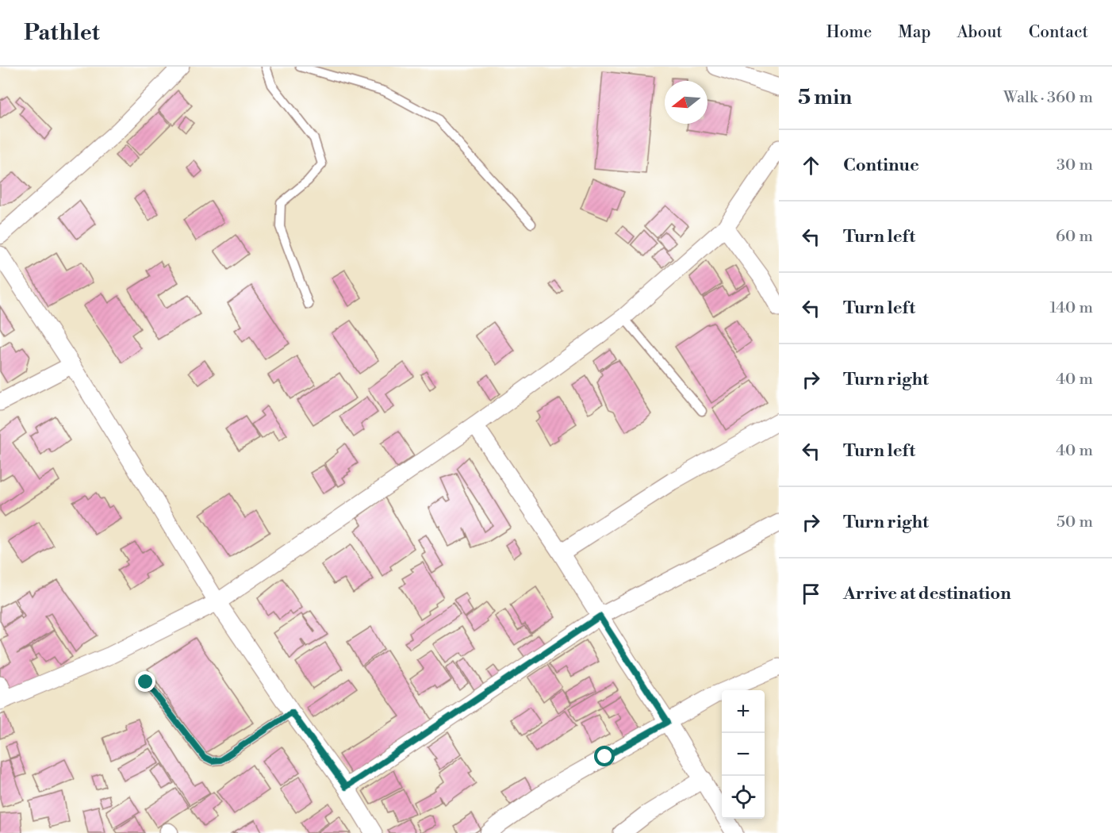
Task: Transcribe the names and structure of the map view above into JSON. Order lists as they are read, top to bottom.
{
  "north": "left",
  "page": {
    "header": "Pathlet",
    "nav": [
      "Home",
      "Map",
      "About",
      "Contact"
    ],
    "heading": ["5 min", "Walk · 360 m"],
    "list": [
      ["Continue", "30 m"],
      ["Turn left", "60 m"],
      ["Turn left", "140 m"],
      ["Turn right", "40 m"],
      ["Turn left", "40 m"],
      ["Turn right", "50 m"],
      "Arrive at destination"
    ],
    "map_buttons": ["+", "−"]
  }
}
